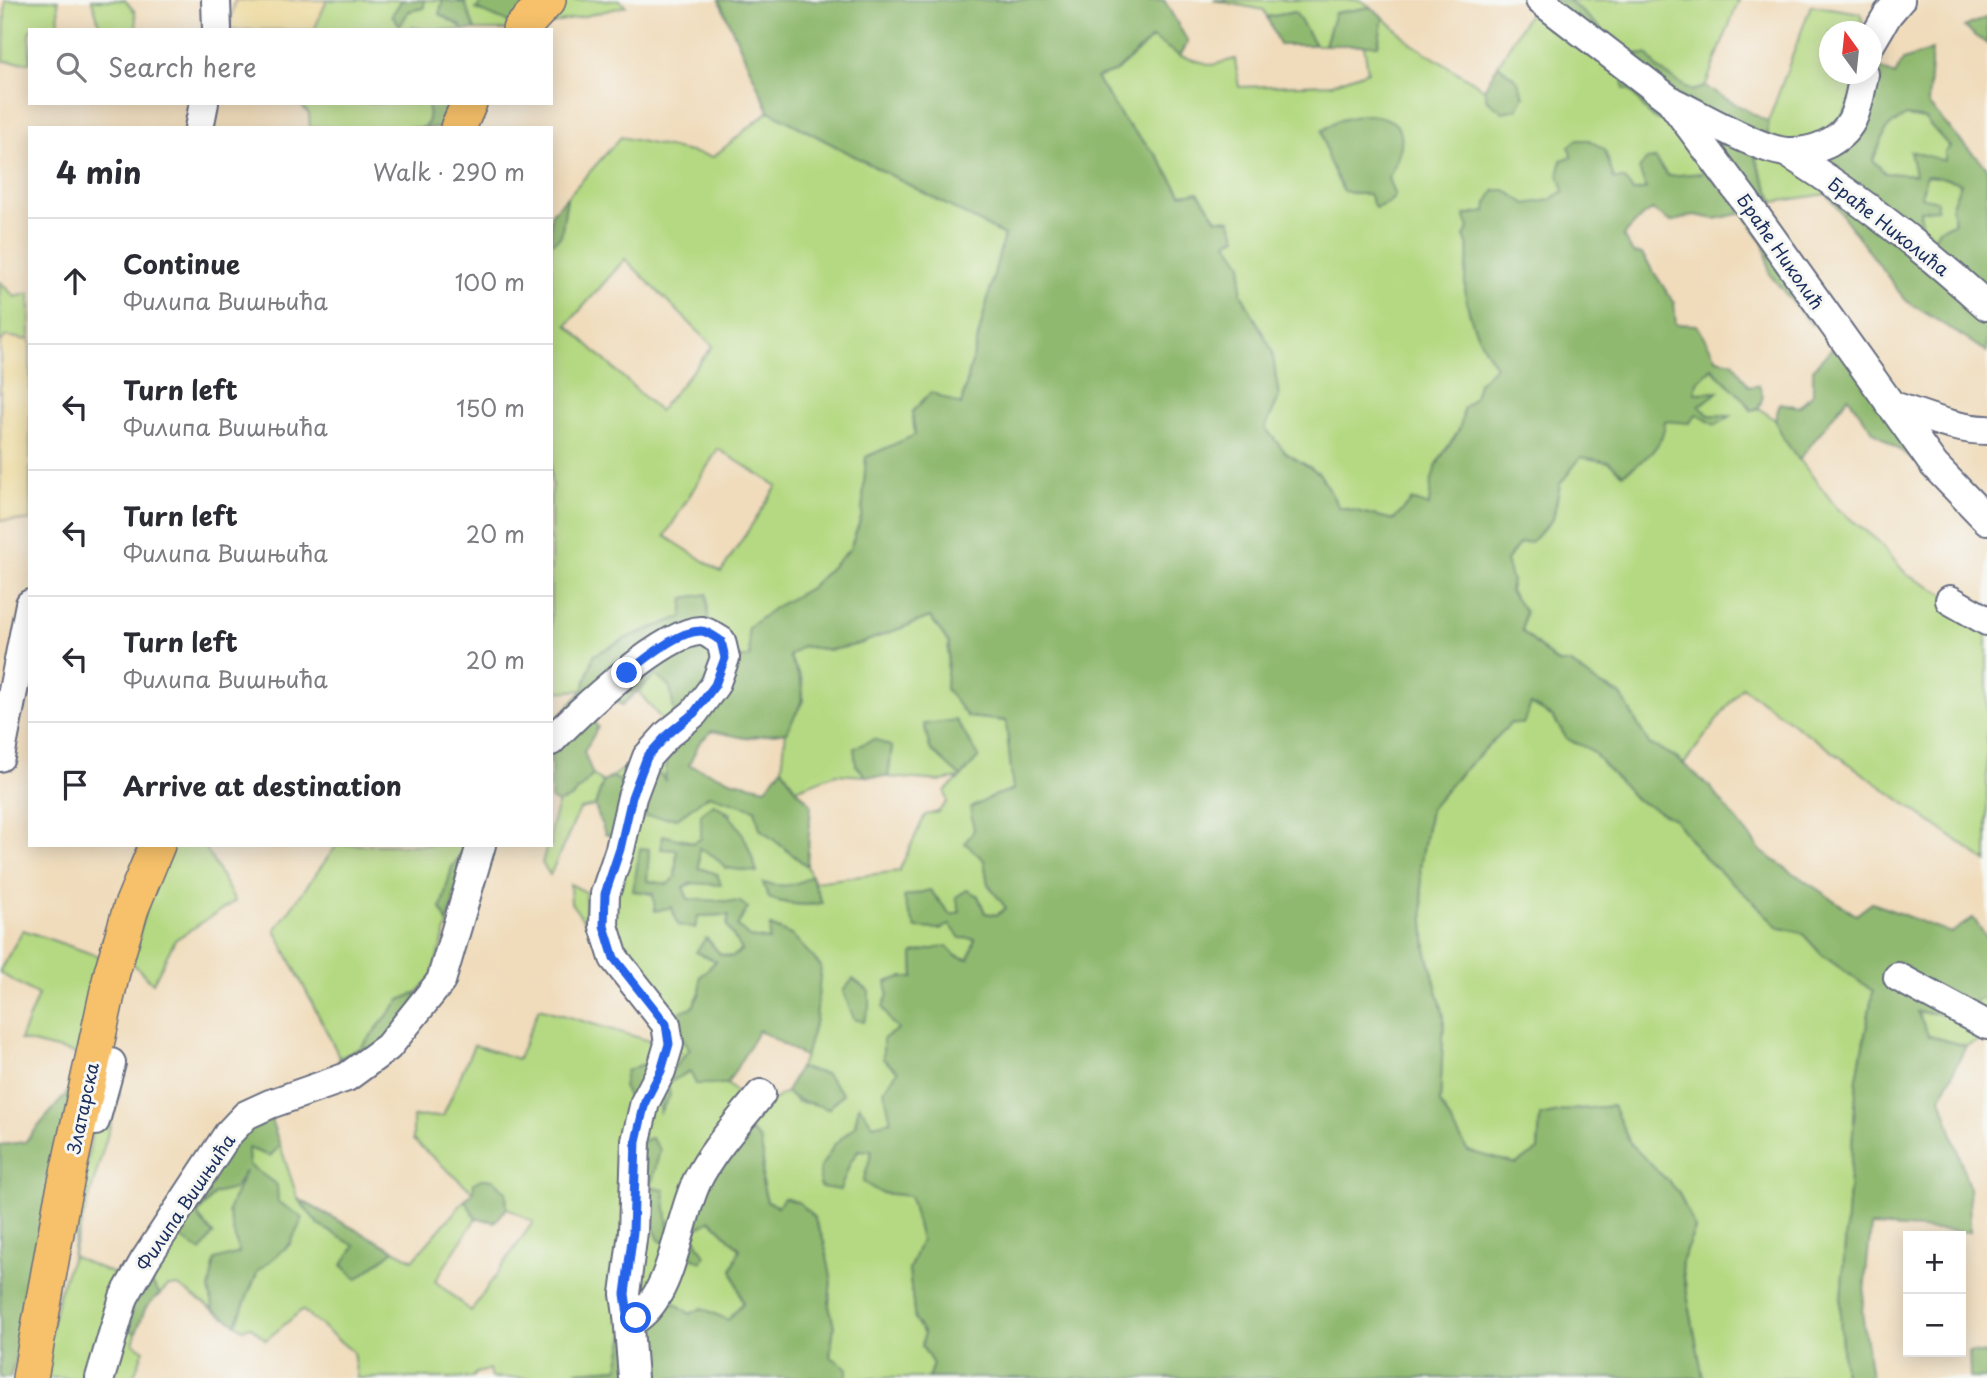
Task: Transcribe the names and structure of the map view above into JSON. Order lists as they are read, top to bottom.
{
  "streets": {
    "main road": ["Златарска"],
    "street": ["Браће Николића", "Браће Николић", "Филипа Вишњића"]
  },
  "crossings": [
    ["Браће Николића", "Браће Николић"]
  ],
  "north": "top",
  "page": {
    "search": "Search here",
    "heading": ["4 min", "Walk · 290 m"],
    "list": [
      ["Continue", "Филипа Вишњића", "100 m"],
      ["Turn left", "Филипа Вишњића", "150 m"],
      ["Turn left", "Филипа Вишњића", "20 m"],
      ["Turn left", "Филипа Вишњића", "20 m"],
      "Arrive at destination"
    ],
    "map_buttons": ["+", "−"]
  }
}
